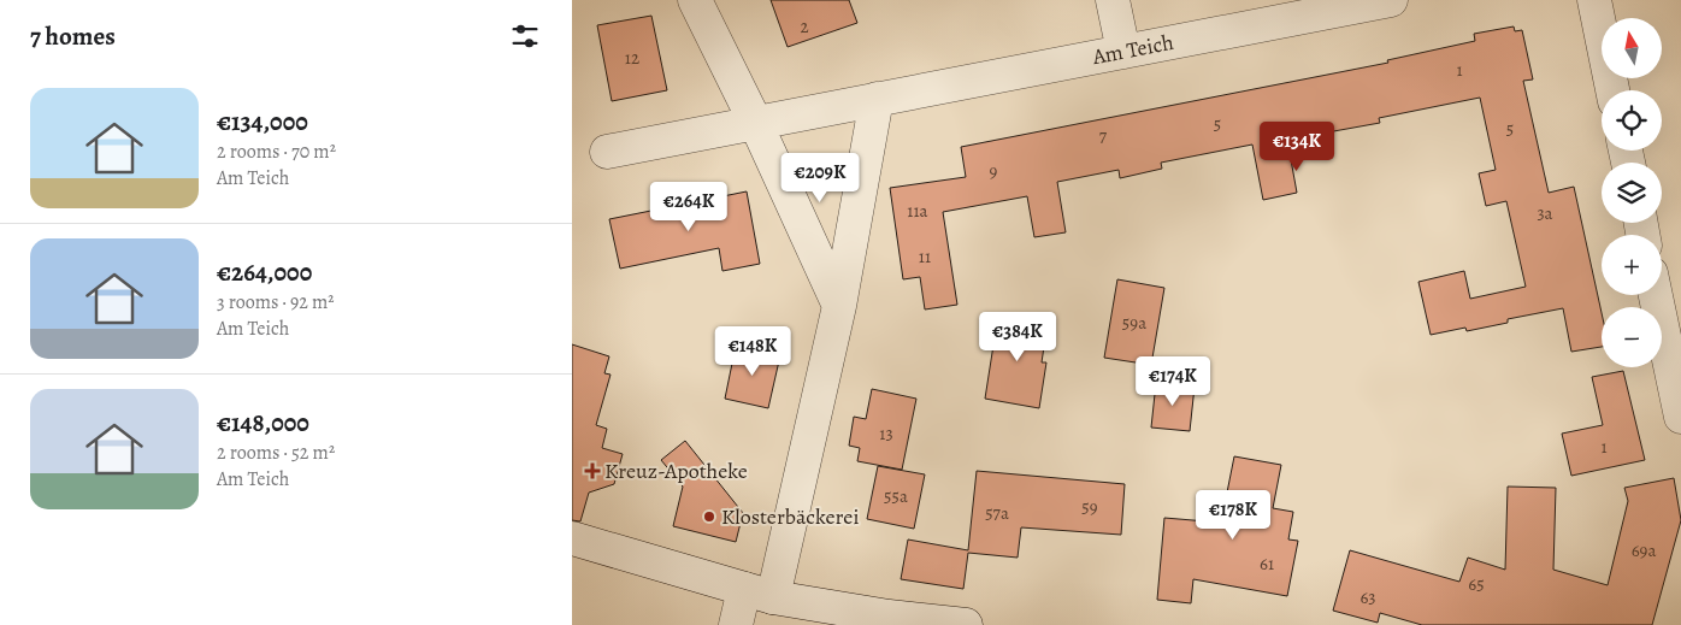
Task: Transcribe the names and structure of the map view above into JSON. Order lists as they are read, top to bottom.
{
  "streets": {
    "street": ["Am Teich"]
  },
  "places": {
    "health": ["Kreuz-Apotheke"],
    "other": ["Klosterbäckerei"]
  },
  "house_numbers": [
    "2",
    "12",
    "1",
    "5",
    "5",
    "7",
    "9",
    "11a",
    "3a",
    "11",
    "59a",
    "13",
    "1",
    "55a",
    "59",
    "57a",
    "69a",
    "61",
    "65",
    "63"
  ],
  "north": "top",
  "page": {
    "heading": "7 homes",
    "map_buttons": ["+", "−"],
    "list": [
      {
        "name": "€134,000",
        "note": "2 rooms · 70 m² · Am Teich"
      },
      {
        "name": "€264,000",
        "note": "3 rooms · 92 m² · Am Teich"
      },
      {
        "name": "€148,000",
        "note": "2 rooms · 52 m² · Am Teich"
      }
    ],
    "price": [
      "€134K",
      "€209K",
      "€264K",
      "€384K",
      "€148K",
      "€174K",
      "€178K"
    ]
  }
}
